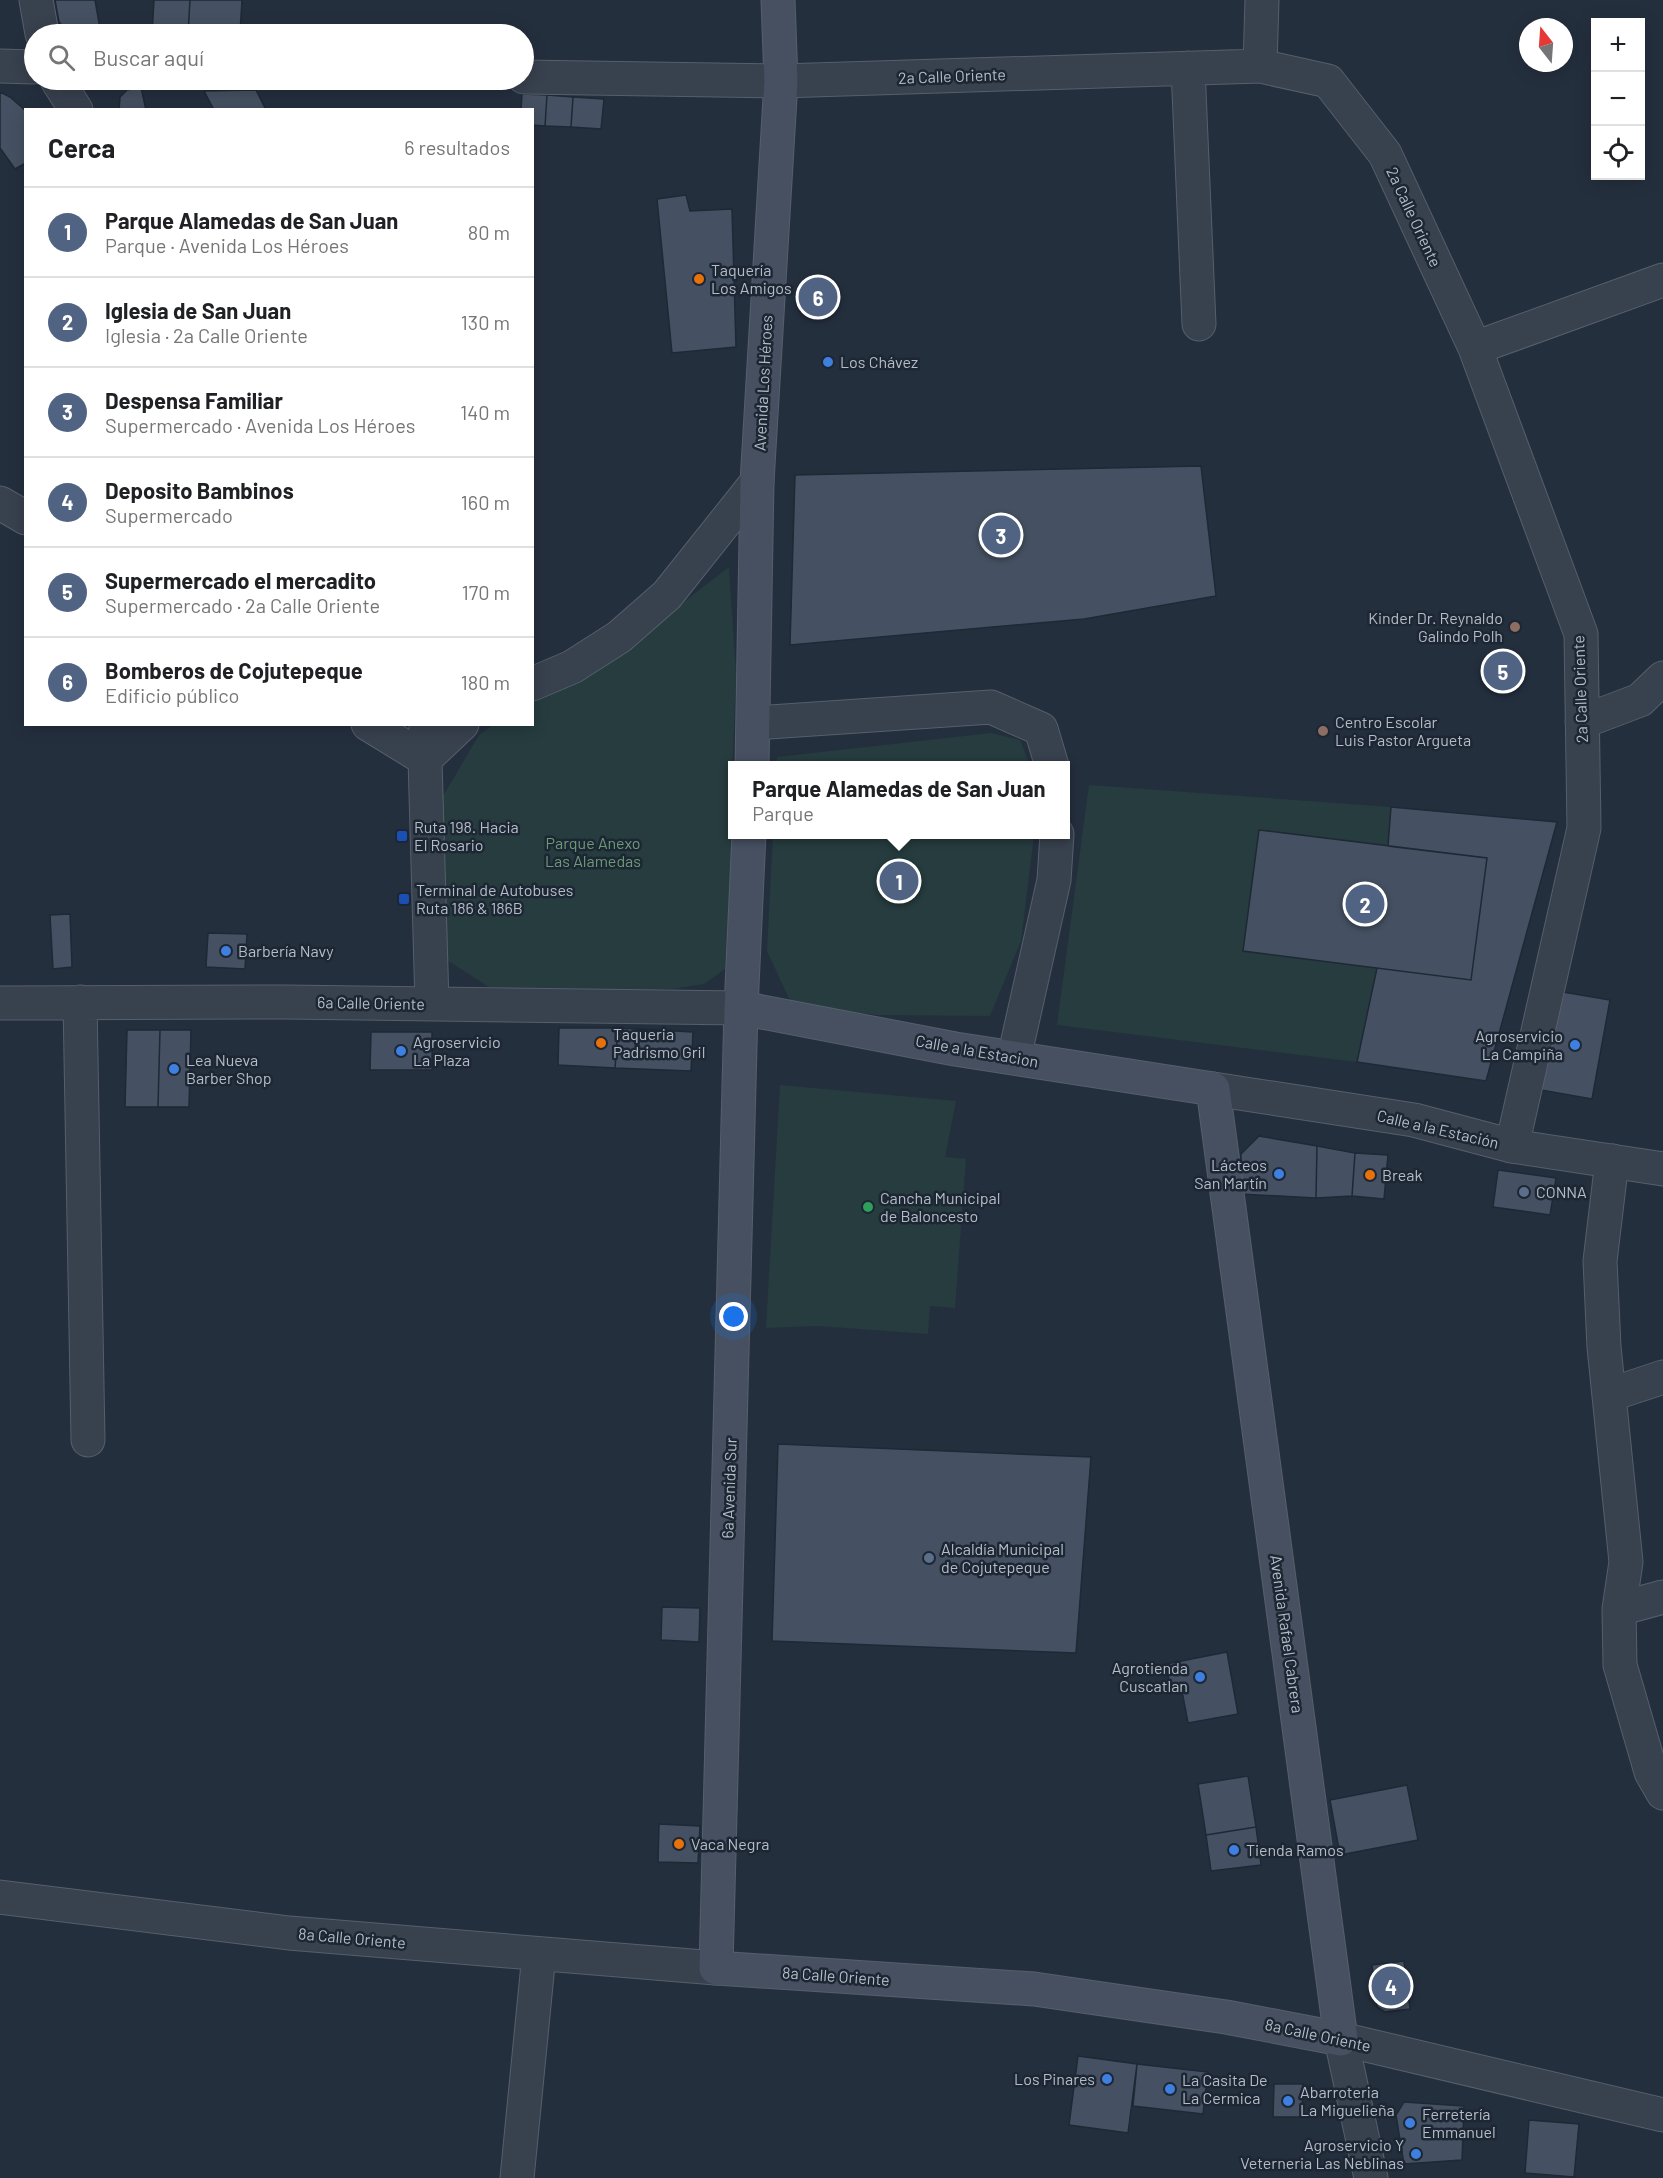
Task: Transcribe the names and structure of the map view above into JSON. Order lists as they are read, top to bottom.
{
  "streets": {
    "main road": [
      "Avenida Los Héroes",
      "Calle a la Estacion",
      "6a Avenida Sur",
      "Avenida Rafael Cabrera",
      "8a Calle Oriente"
    ],
    "street": ["2a Calle Oriente", "6a Calle Oriente", "Calle a la Estación"]
  },
  "crossings": [
    ["2a Calle Oriente", "Avenida Los Héroes"],
    ["2a Calle Oriente", "Calle a la Estación"],
    ["6a Calle Oriente", "Calle a la Estacion"],
    ["6a Calle Oriente", "6a Avenida Sur"],
    ["Calle a la Estacion", "Calle a la Estación"],
    ["Calle a la Estacion", "6a Avenida Sur"],
    ["Calle a la Estacion", "Avenida Rafael Cabrera"],
    ["Calle a la Estación", "Avenida Rafael Cabrera"],
    ["6a Avenida Sur", "8a Calle Oriente"],
    ["Avenida Rafael Cabrera", "8a Calle Oriente"]
  ],
  "parks": ["Parque Anexo Las Alamedas"],
  "places": {
    "other": [
      "Taquería Los Amigos",
      "Los Chávez",
      "Kinder Dr. Reynaldo Galindo Polh",
      "Centro Escolar Luis Pastor Argueta",
      "Barbería Navy",
      "Taqueria Padrismo Gril",
      "Agroservicio La Campiña",
      "Agroservicio La Plaza",
      "Lea Nueva Barber Shop",
      "Lácteos San Martín",
      "Break",
      "CONNA",
      "Cancha Municipal de Baloncesto",
      "Alcaldía Municipal de Cojutepeque",
      "Agrotienda Cuscatlan",
      "Vaca Negra",
      "Tienda Ramos",
      "Los Pinares",
      "La Casita De La Cermica",
      "Abarroteria La Miguelieña",
      "Ferretería Emmanuel",
      "Agroservicio Y Veterneria Las Neblinas"
    ],
    "transit": ["Ruta 198. Hacia El Rosario", "Terminal de Autobuses Ruta 186 & 186B"]
  },
  "north": "top",
  "page": {
    "map_buttons": ["+", "−"],
    "search": "Buscar aquí",
    "heading": ["Cerca", "6 resultados"],
    "list": [
      {
        "mark": "1",
        "name": "Parque Alamedas de San Juan",
        "note": "Parque · Avenida Los Héroes",
        "value": "80 m"
      },
      {
        "mark": "2",
        "name": "Iglesia de San Juan",
        "note": "Iglesia · 2a Calle Oriente",
        "value": "130 m"
      },
      {
        "mark": "3",
        "name": "Despensa Familiar",
        "note": "Supermercado · Avenida Los Héroes",
        "value": "140 m"
      },
      {
        "mark": "4",
        "name": "Deposito Bambinos",
        "note": "Supermercado",
        "value": "160 m"
      },
      {
        "mark": "5",
        "name": "Supermercado el mercadito",
        "note": "Supermercado · 2a Calle Oriente",
        "value": "170 m"
      },
      {
        "mark": "6",
        "name": "Bomberos de Cojutepeque",
        "note": "Edificio público",
        "value": "180 m"
      }
    ],
    "pins": [
      "6",
      "3",
      "5",
      "1",
      "2",
      "4"
    ],
    "popup": ["Parque Alamedas de San Juan", "Parque"]
  }
}
